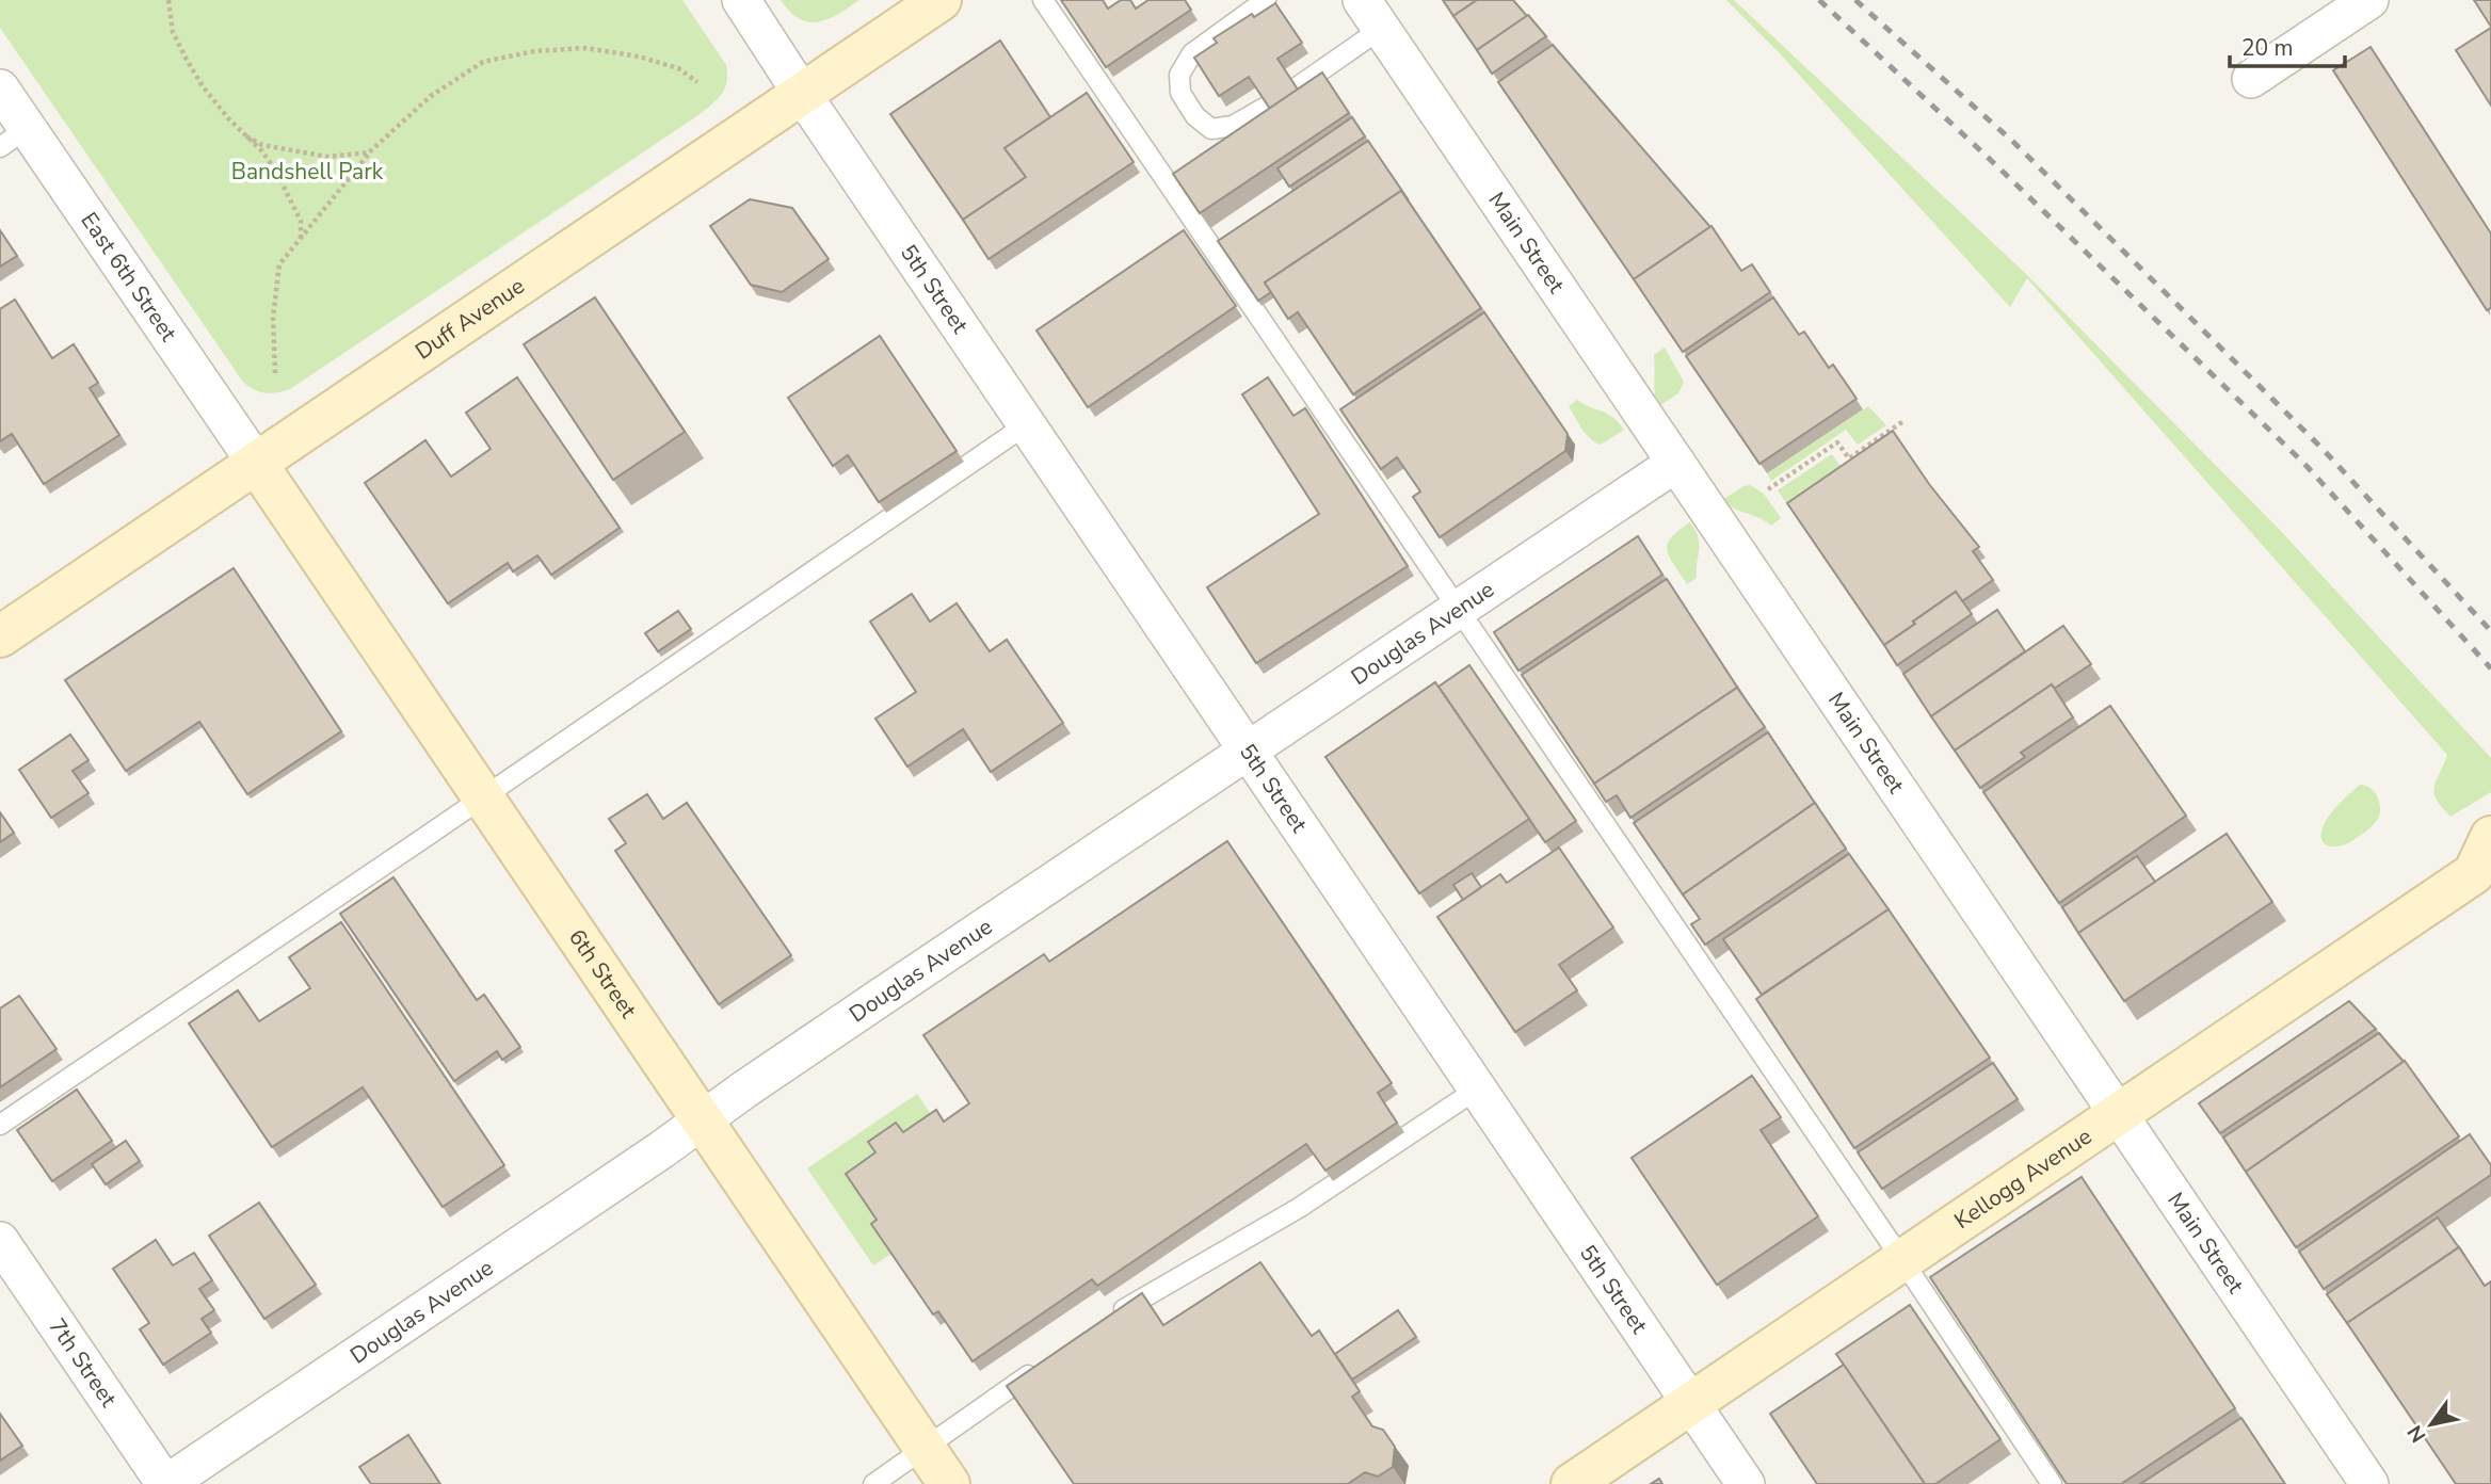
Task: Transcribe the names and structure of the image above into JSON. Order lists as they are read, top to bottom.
{
  "streets": {
    "main road": ["Duff Avenue", "6th Street", "Kellogg Avenue"],
    "street": [
      "Main Street",
      "East 6th Street",
      "5th Street",
      "Douglas Avenue",
      "7th Street"
    ]
  },
  "crossings": [
    ["Main Street", "Douglas Avenue"],
    ["Main Street", "Kellogg Avenue"],
    ["East 6th Street", "Duff Avenue"],
    ["East 6th Street", "6th Street"],
    ["5th Street", "Duff Avenue"],
    ["5th Street", "Douglas Avenue"],
    ["5th Street", "Kellogg Avenue"],
    ["Duff Avenue", "6th Street"],
    ["Douglas Avenue", "6th Street"],
    ["Douglas Avenue", "7th Street"]
  ],
  "parks": ["Bandshell Park"],
  "scale_bar": "20 m",
  "north": "bottom left"
}
